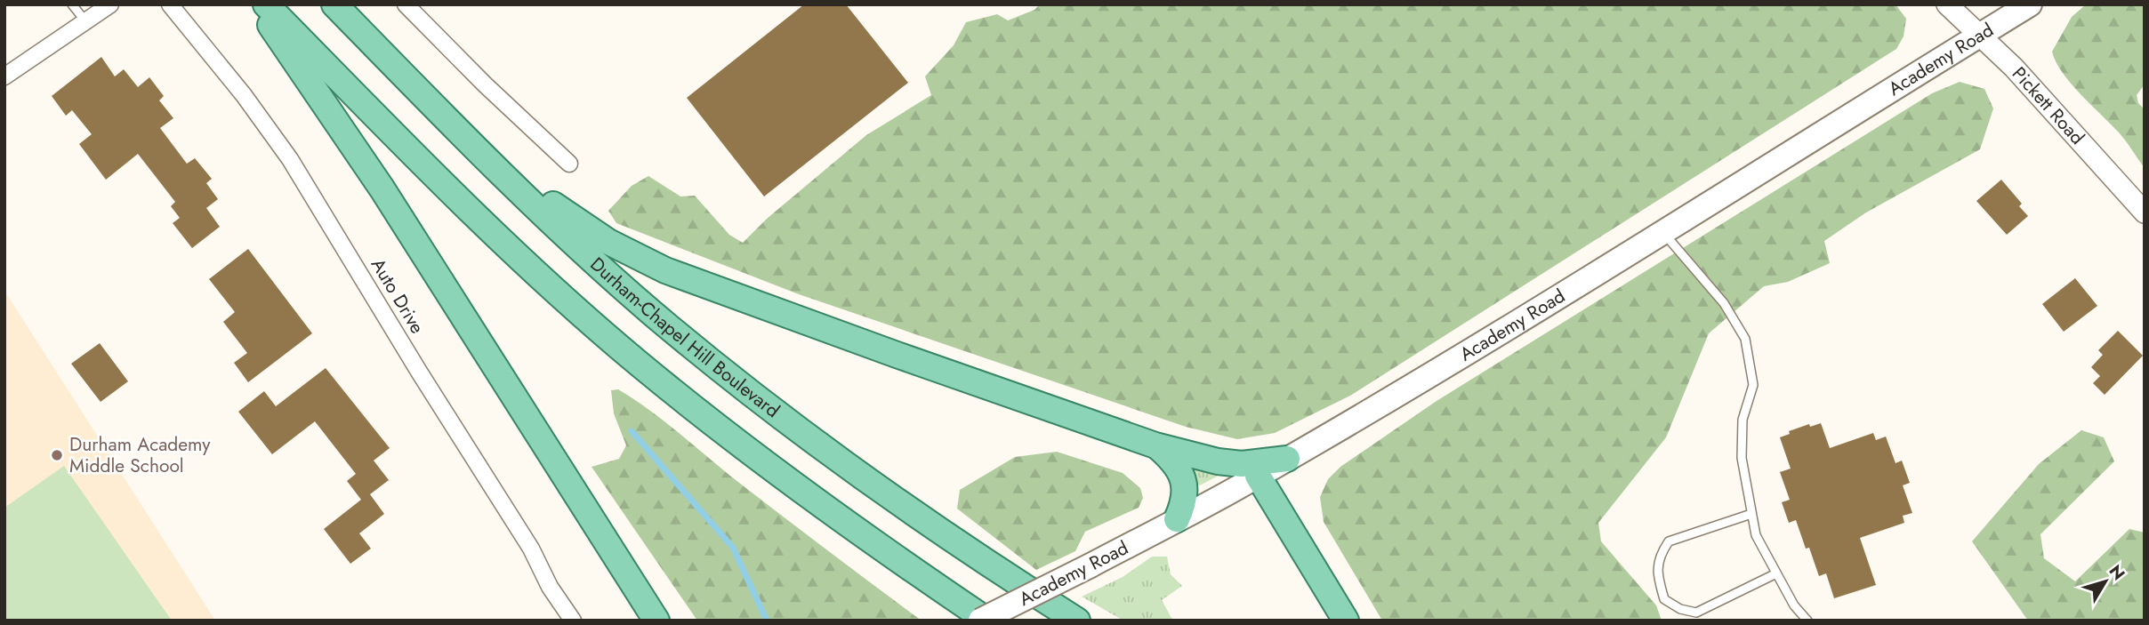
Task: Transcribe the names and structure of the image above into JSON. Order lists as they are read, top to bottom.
{
  "streets": {
    "main road": ["Academy Road", "Durham-Chapel Hill Boulevard"],
    "street": ["Pickett Road", "Auto Drive"]
  },
  "crossings": [
    ["Academy Road", "Pickett Road"]
  ],
  "places": ["Durham Academy Middle School"],
  "north": "top right"
}
